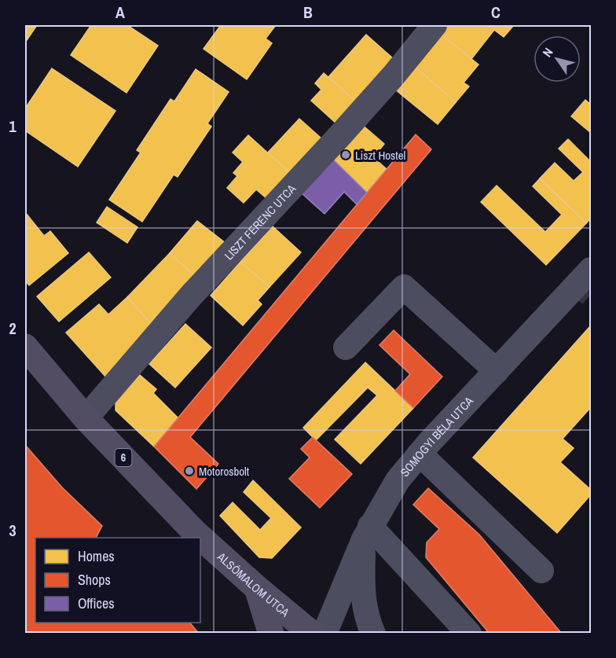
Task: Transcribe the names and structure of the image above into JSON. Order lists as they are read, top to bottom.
{
  "streets": {
    "main road": ["6", "ALSÓMALOM UTCA"],
    "street": ["LISZT FERENC UTCA", "SOMOGYI BÉLA UTCA"]
  },
  "crossings": [
    ["LISZT FERENC UTCA", "ALSÓMALOM UTCA"]
  ],
  "places": ["Liszt Hostel", "Motorosbolt"],
  "legend": ["Homes", "Shops", "Offices"],
  "north": "top left",
  "grid": {
    "columns": ["A", "B", "C"],
    "rows": ["1", "2", "3"]
  }
}
